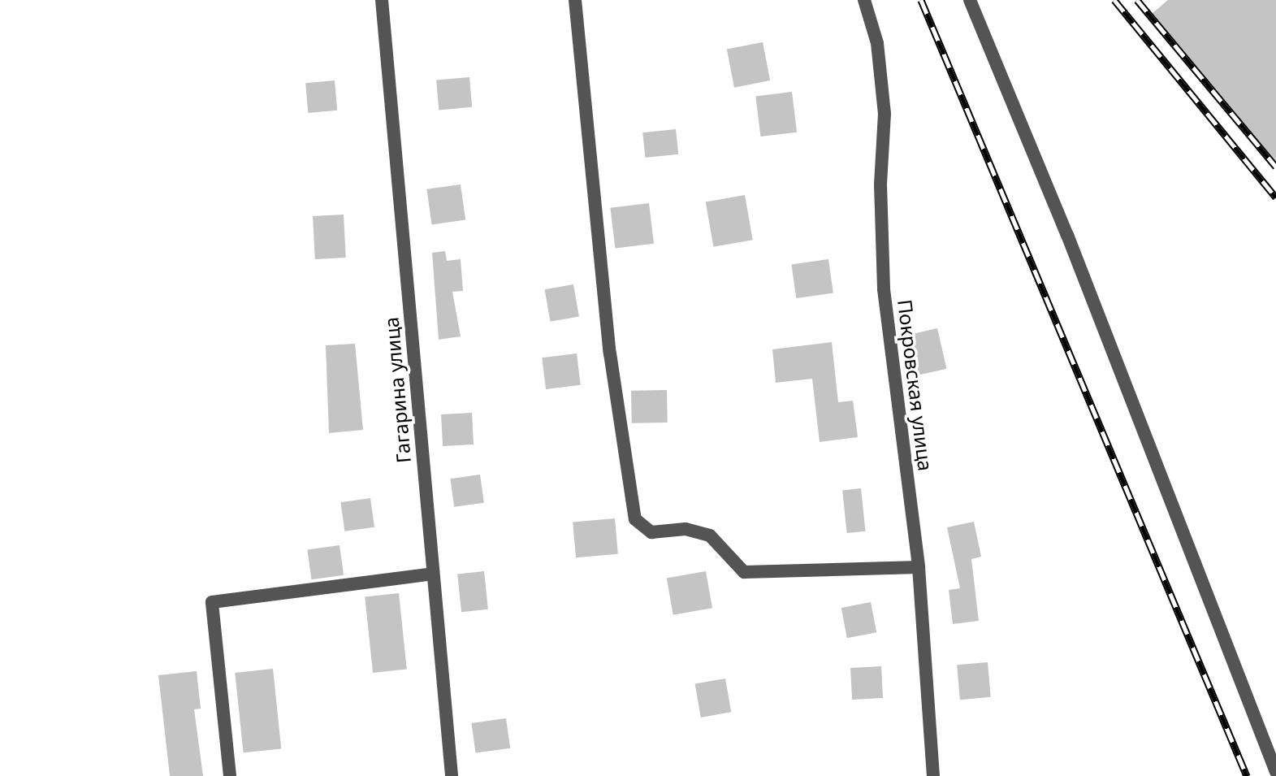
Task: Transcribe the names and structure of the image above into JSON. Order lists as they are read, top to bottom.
{
  "streets": {
    "street": ["Покровская улица", "Гагарина улица"]
  }
}
